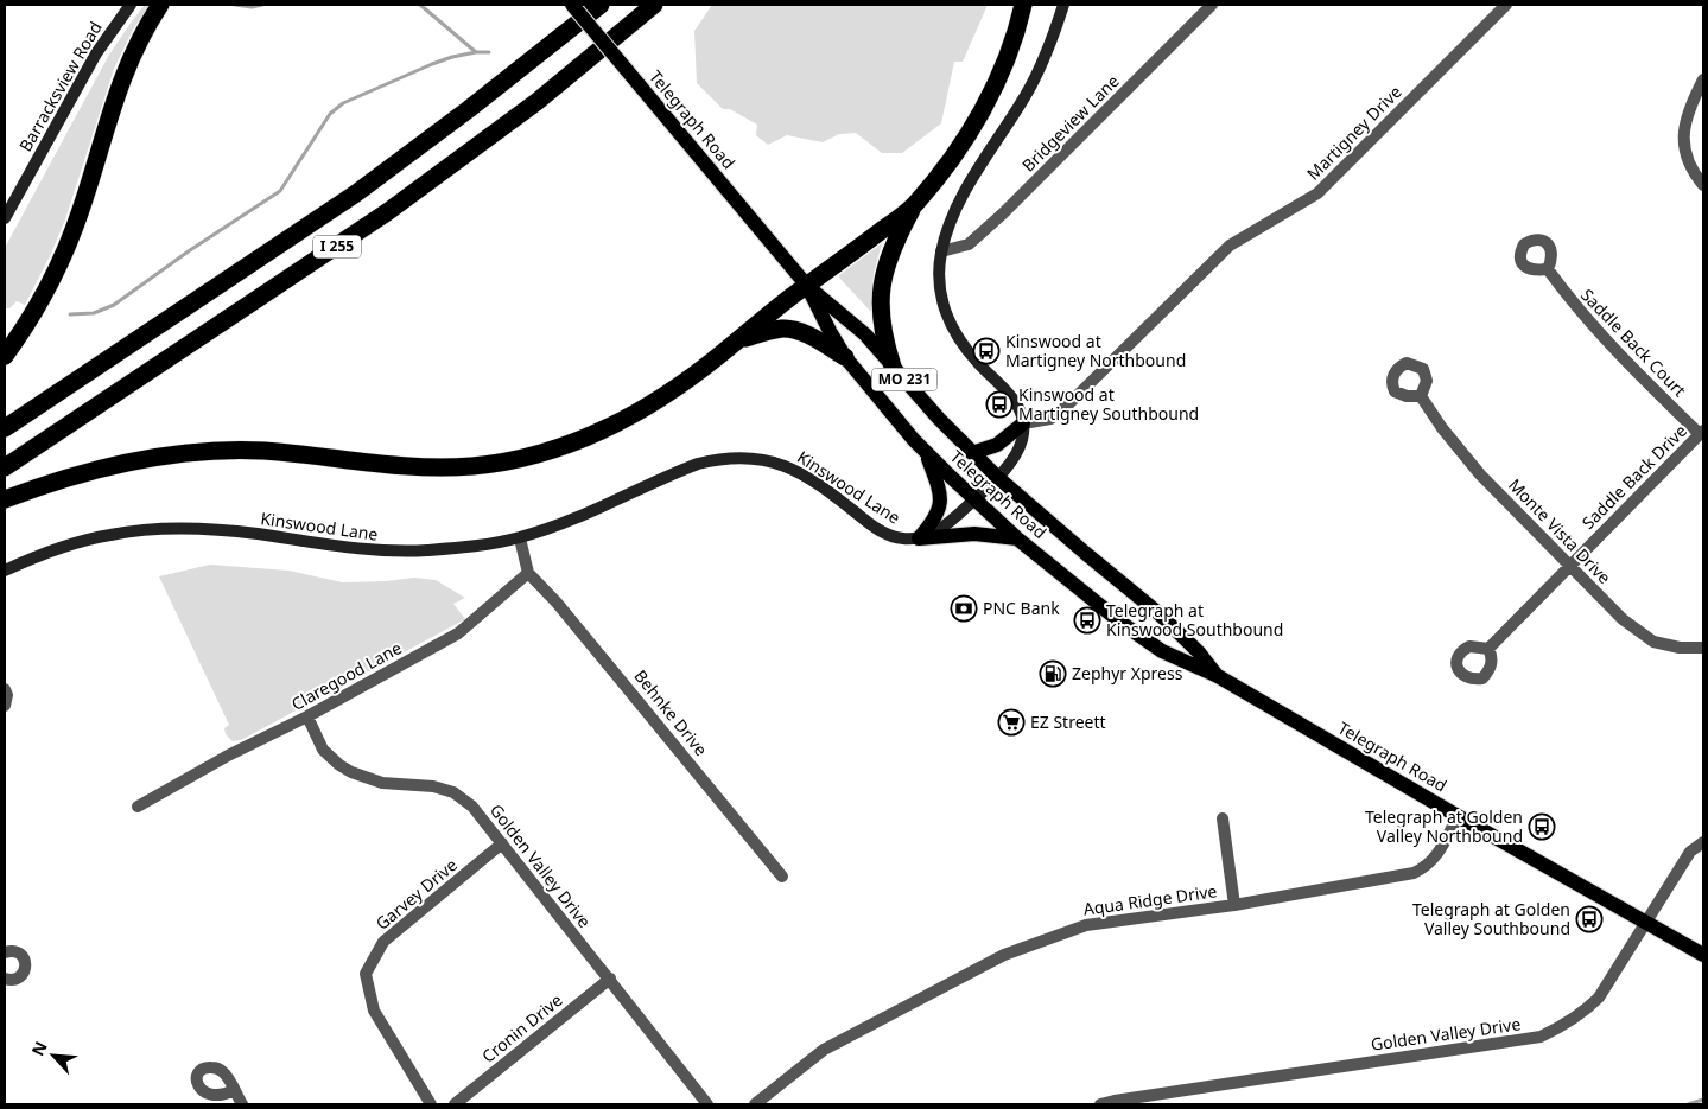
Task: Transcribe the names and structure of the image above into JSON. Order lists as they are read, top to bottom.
{
  "streets": {
    "highway": ["I 255"],
    "main road": ["Telegraph Road", "MO 231"],
    "street": [
      "Barracksview Road",
      "Bridgeview Lane",
      "Martigney Drive",
      "Saddle Back Court",
      "Saddle Back Drive",
      "Kinswood Lane",
      "Monte Vista Drive",
      "Claregood Lane",
      "Behnke Drive",
      "Golden Valley Drive",
      "Garvey Drive",
      "Aqua Ridge Drive",
      "Cronin Drive"
    ]
  },
  "crossings": [
    ["Telegraph Road", "Golden Valley Drive"],
    ["Telegraph Road", "Aqua Ridge Drive"],
    ["Saddle Back Court", "Saddle Back Drive"],
    ["Saddle Back Drive", "Monte Vista Drive"],
    ["Claregood Lane", "Behnke Drive"],
    ["Claregood Lane", "Golden Valley Drive"],
    ["Golden Valley Drive", "Garvey Drive"],
    ["Golden Valley Drive", "Cronin Drive"]
  ],
  "places": {
    "bus stop": [
      "Kinswood at Martigney Northbound",
      "Kinswood at Martigney Southbound",
      "Telegraph at Kinswood Southbound",
      "Telegraph at Golden Valley Northbound",
      "Telegraph at Golden Valley Southbound"
    ],
    "bank": ["PNC Bank"],
    "fuel station": ["Zephyr Xpress"],
    "supermarket": ["EZ Streett"]
  },
  "north": "top left"
}
